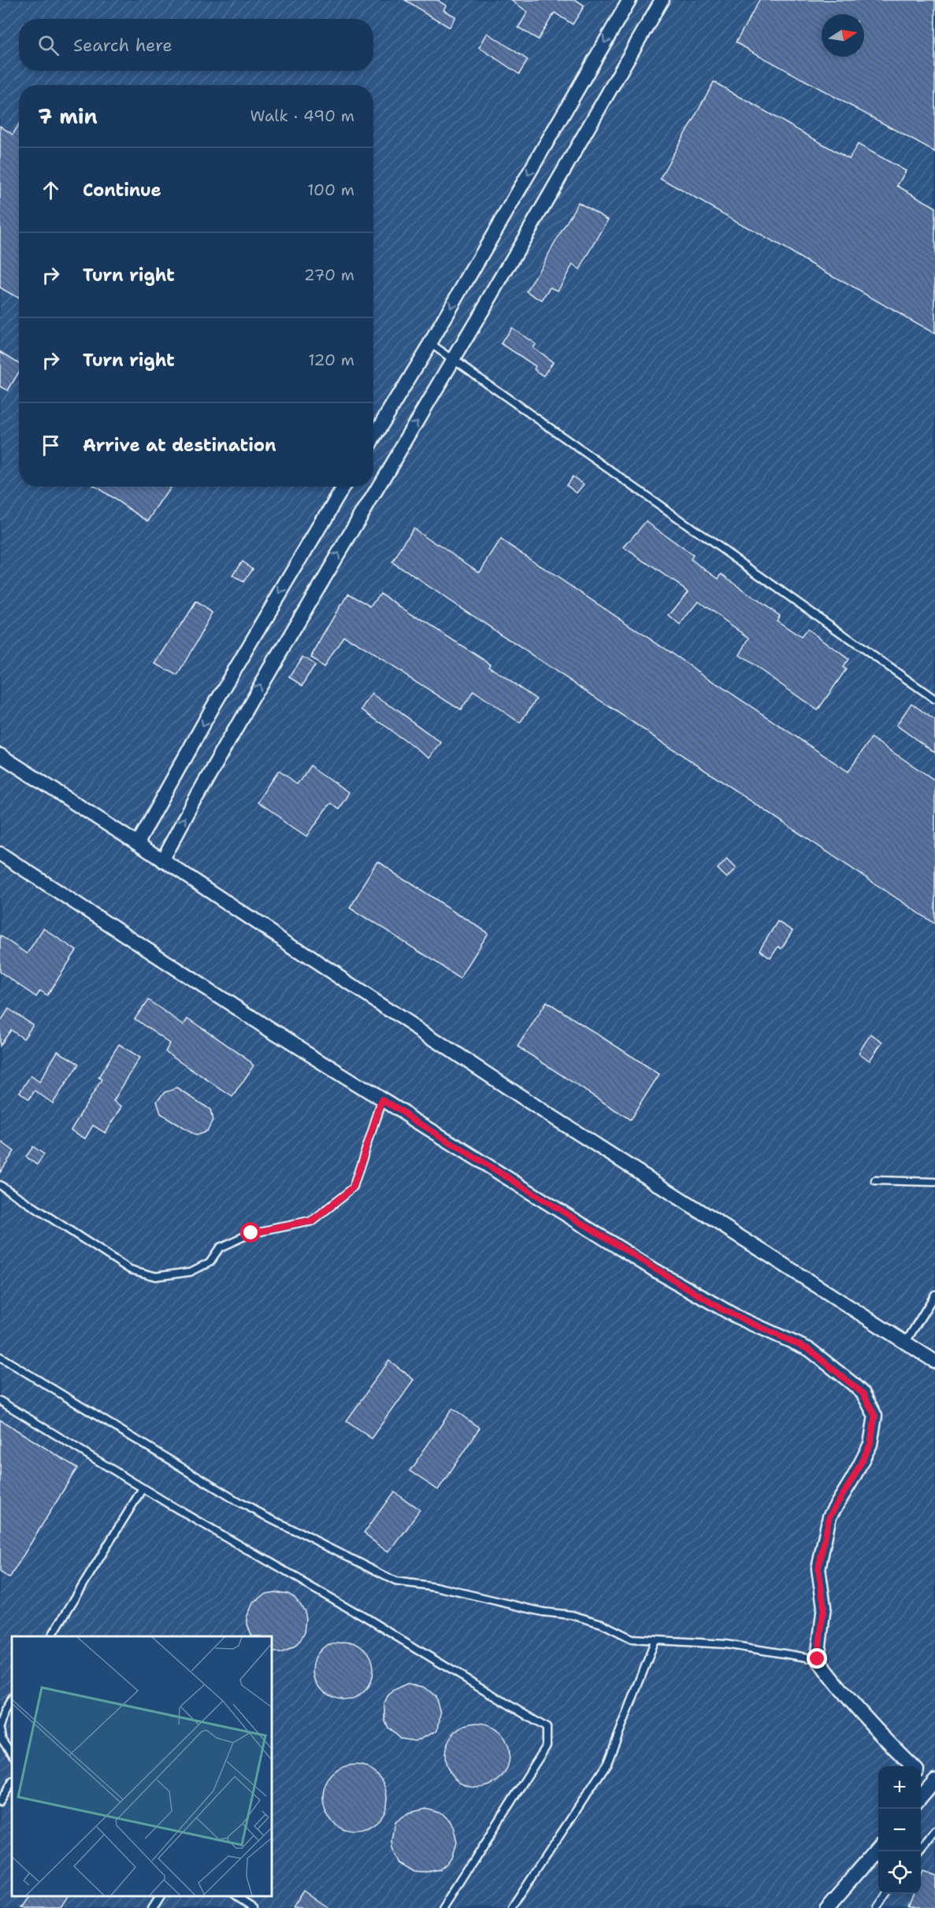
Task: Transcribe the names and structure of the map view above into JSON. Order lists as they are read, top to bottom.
{
  "north": "right",
  "page": {
    "search": "Search here",
    "heading": ["7 min", "Walk · 490 m"],
    "list": [
      ["Continue", "100 m"],
      ["Turn right", "270 m"],
      ["Turn right", "120 m"],
      "Arrive at destination"
    ],
    "map_buttons": ["+", "−"]
  }
}
